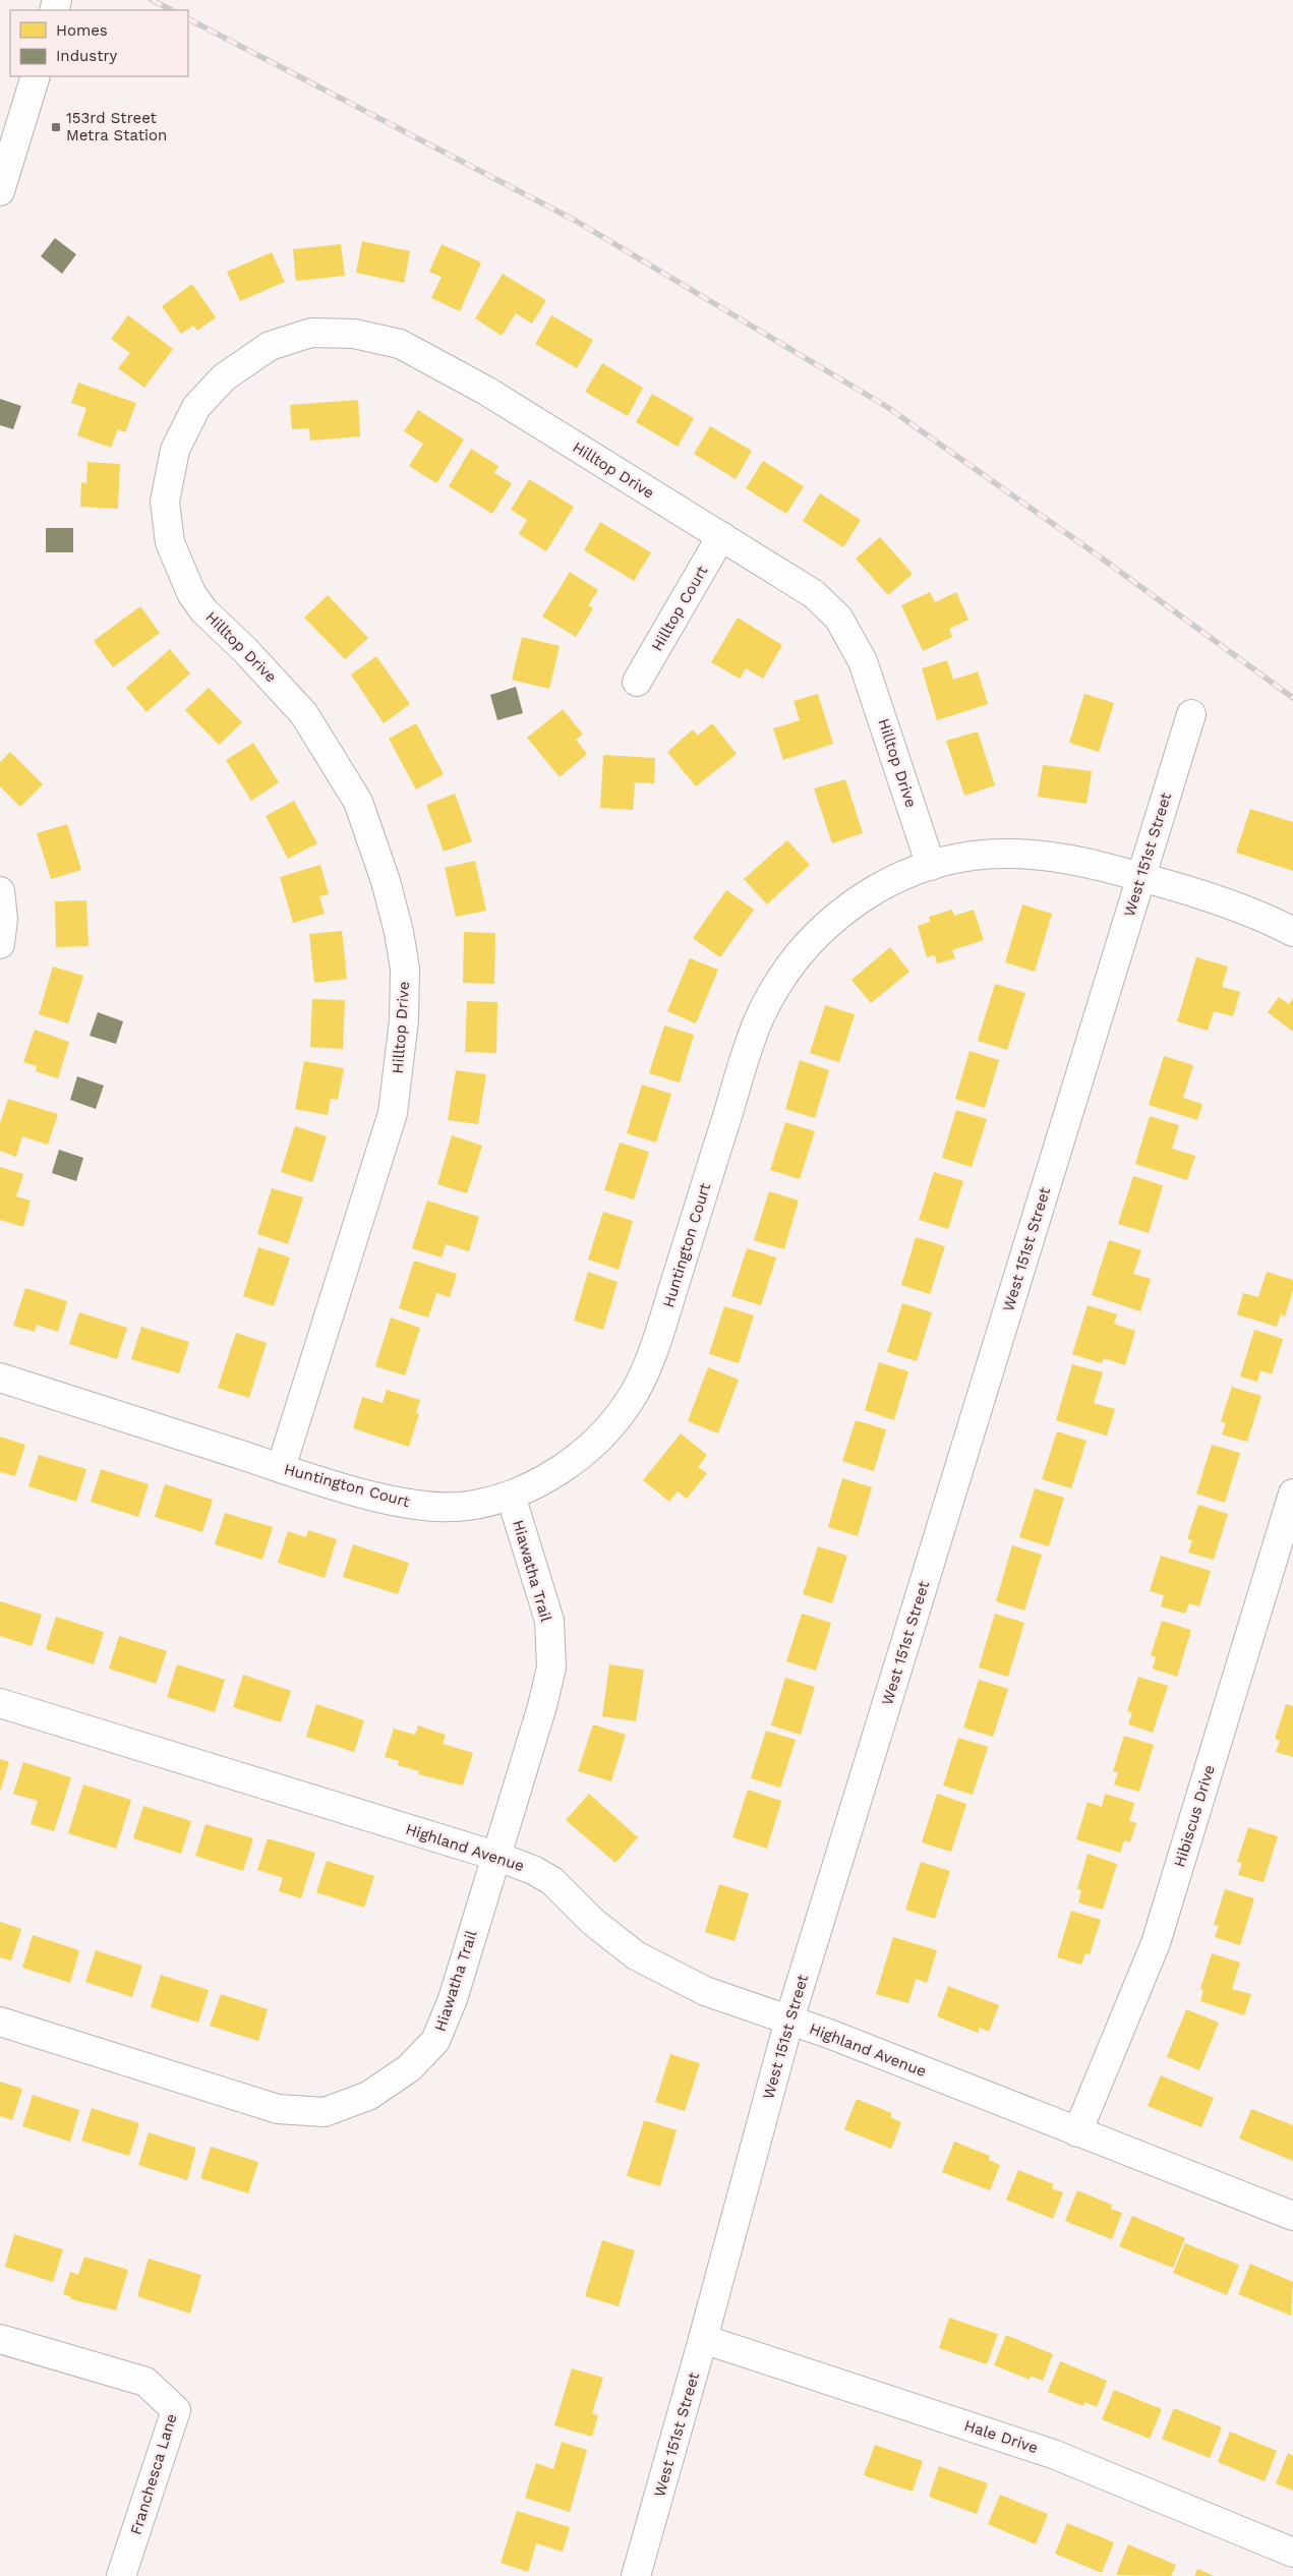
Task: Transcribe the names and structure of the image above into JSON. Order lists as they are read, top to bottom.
{
  "streets": {
    "street": [
      "Hilltop Drive",
      "Hilltop Court",
      "West 151st Street",
      "Huntington Court",
      "Hiawatha Trail",
      "Hibiscus Drive",
      "Highland Avenue",
      "Hale Drive",
      "Franchesca Lane"
    ]
  },
  "crossings": [
    ["Hilltop Drive", "Hilltop Court"],
    ["Hilltop Drive", "Huntington Court"],
    ["West 151st Street", "Huntington Court"],
    ["West 151st Street", "Highland Avenue"],
    ["West 151st Street", "Hale Drive"],
    ["Huntington Court", "Hiawatha Trail"],
    ["Hiawatha Trail", "Highland Avenue"],
    ["Hibiscus Drive", "Highland Avenue"]
  ],
  "places": {
    "transit": ["153rd Street Metra Station"]
  },
  "legend": ["Homes", "Industry"]
}
